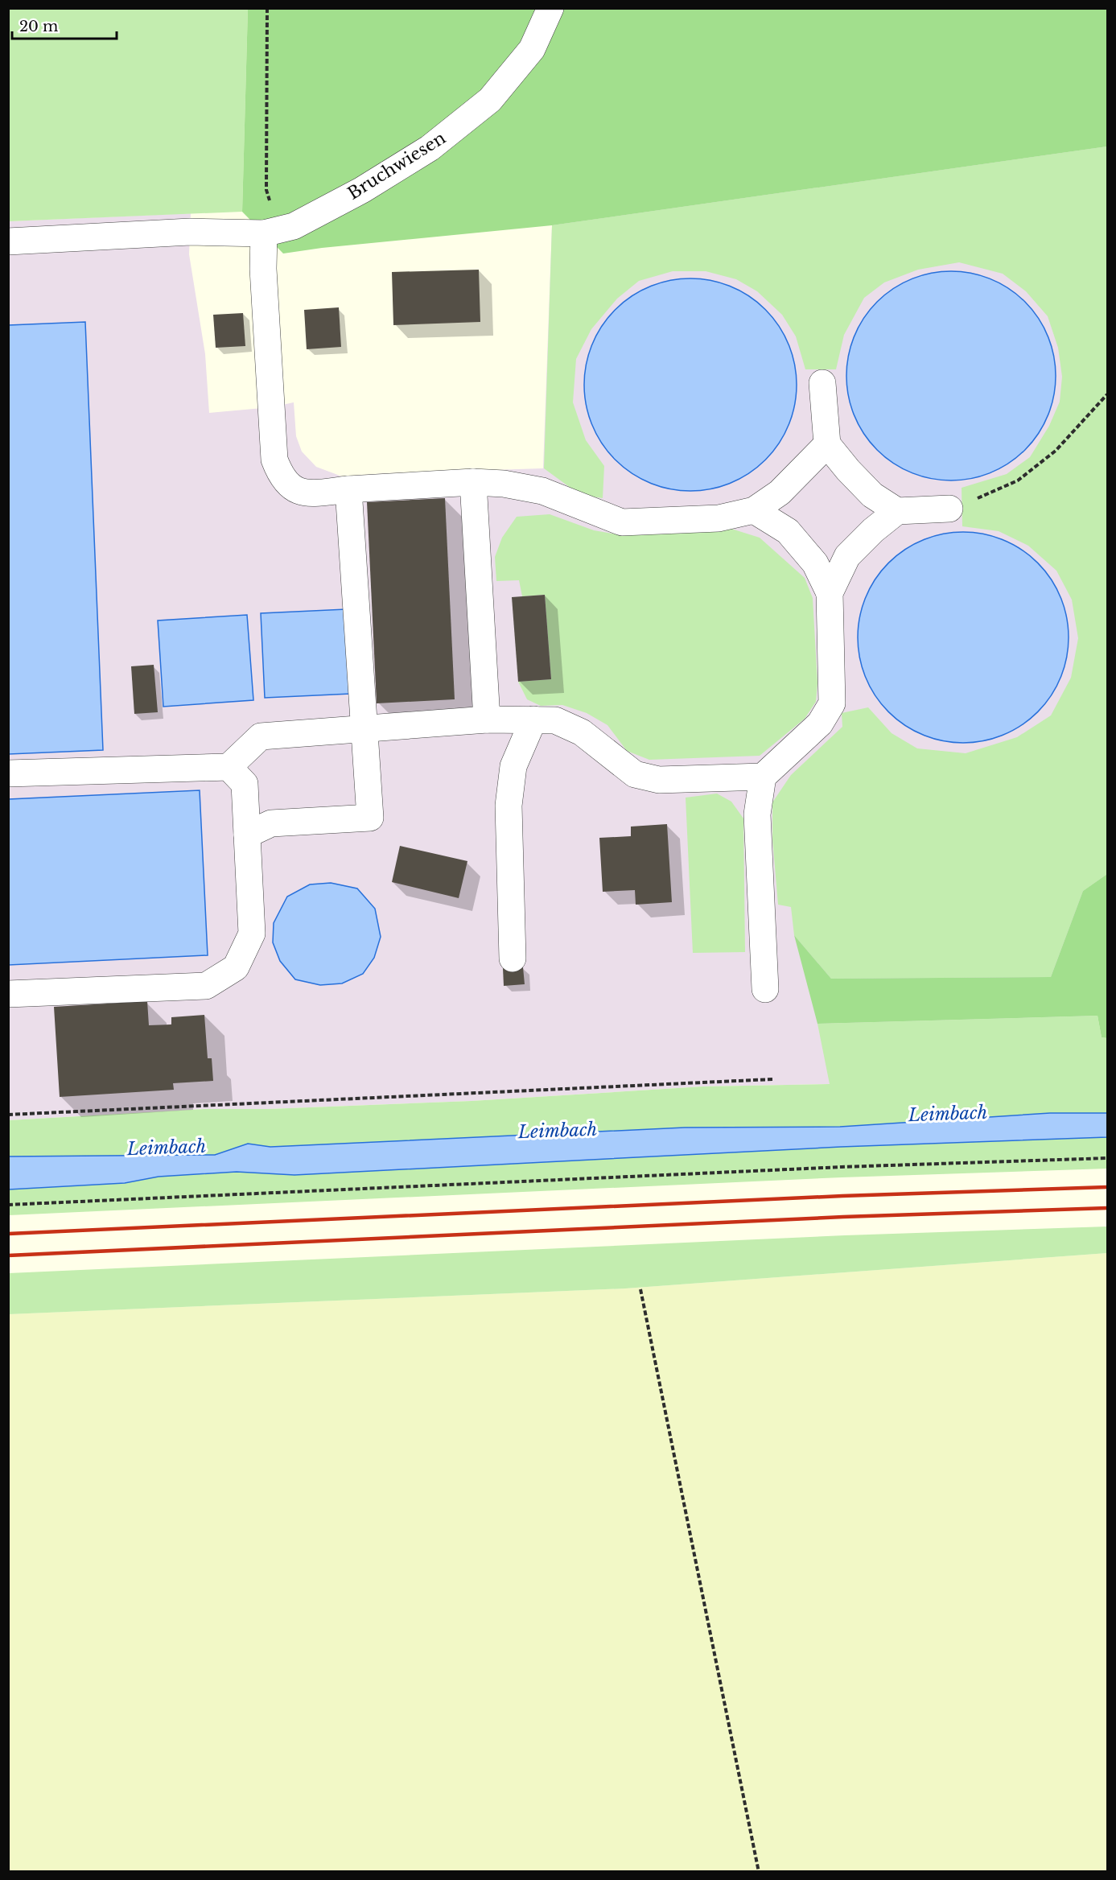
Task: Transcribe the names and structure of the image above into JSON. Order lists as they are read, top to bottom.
{
  "streets": {
    "street": ["Bruchwiesen"]
  },
  "water": ["Leimbach"],
  "scale_bar": "20 m"
}
